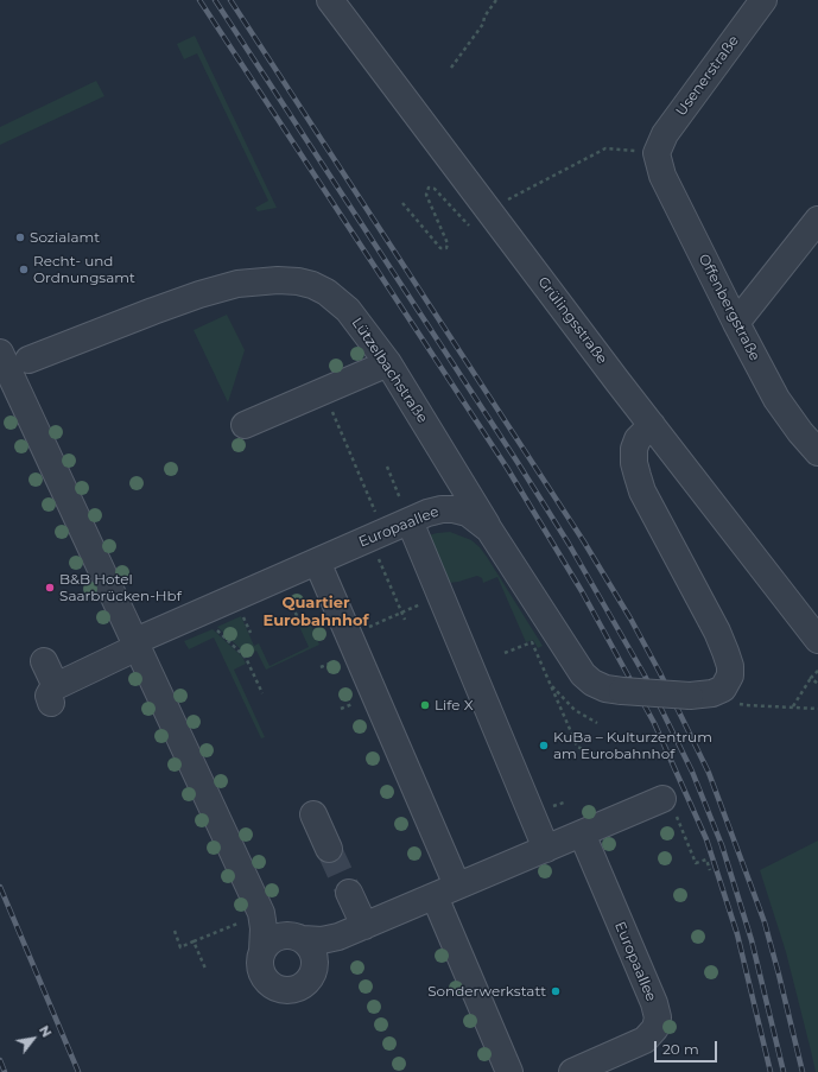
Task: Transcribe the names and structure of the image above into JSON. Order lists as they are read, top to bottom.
{
  "streets": {
    "street": [
      "Usenerstraße",
      "Offenbergstraße",
      "Grülingsstraße",
      "Lützelbachstraße",
      "Europaallee"
    ]
  },
  "crossings": [
    ["Usenerstraße", "Offenbergstraße"],
    ["Lützelbachstraße", "Europaallee"]
  ],
  "districts": ["Quartier Eurobahnhof"],
  "places": [
    "Sozialamt",
    "Recht- und Ordnungsamt",
    "B&B Hotel Saarbrücken-Hbf",
    "Life X",
    "KuBa – Kulturzentrum am Eurobahnhof",
    "Sonderwerkstatt"
  ],
  "scale_bar": "20 m",
  "north": "top right"
}
